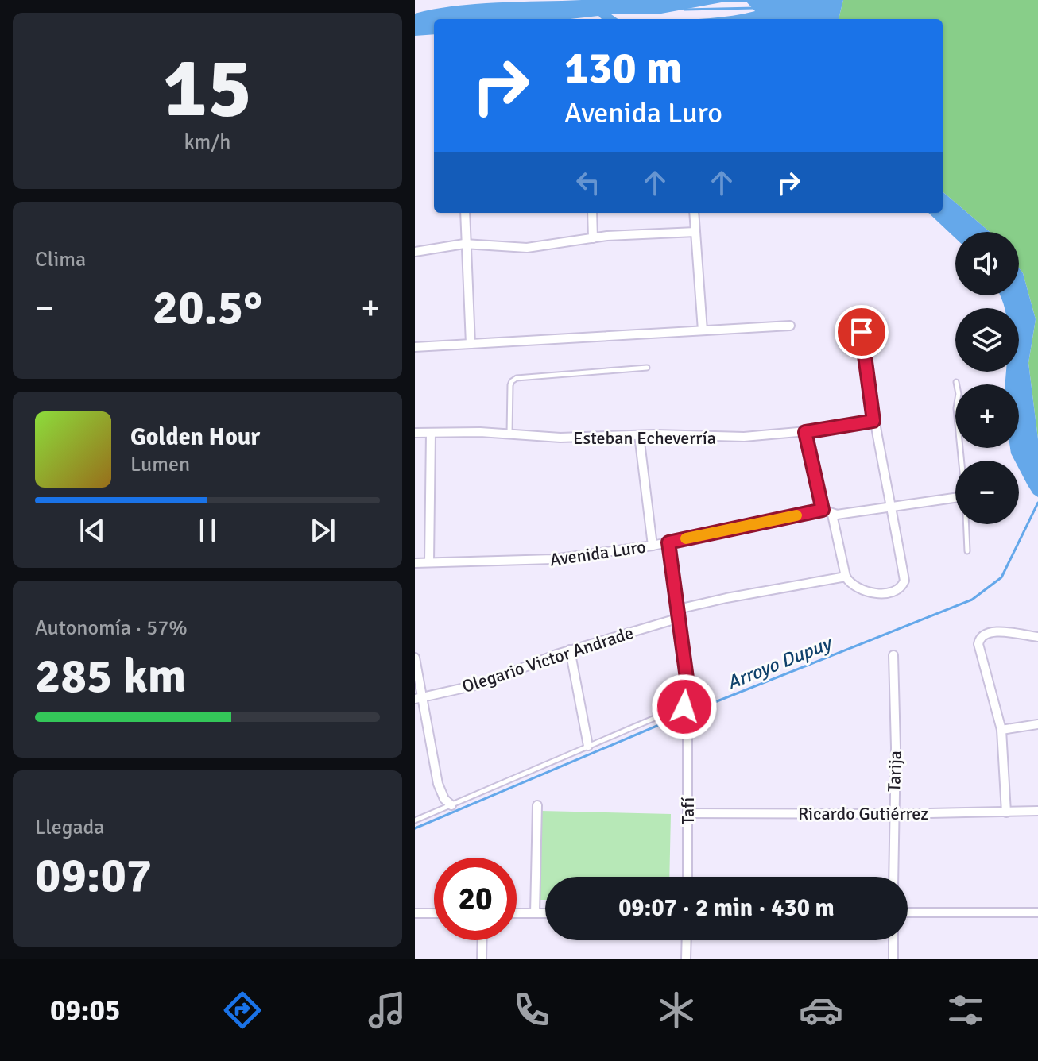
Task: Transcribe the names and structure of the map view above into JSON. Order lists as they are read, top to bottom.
{
  "streets": {
    "street": [
      "Esteban Echeverría",
      "Avenida Luro",
      "Olegario Victor Andrade",
      "Tarija",
      "Tafí",
      "Ricardo Gutiérrez"
    ]
  },
  "crossings": [
    ["Tarija", "Ricardo Gutiérrez"],
    ["Tafí", "Ricardo Gutiérrez"]
  ],
  "water": ["Arroyo Dupuy"],
  "page": {
    "tile": [
      ["15", "km/h"],
      "Clima",
      ["Autonomía · 57%", "285 km"],
      ["Llegada", "09:07"]
    ],
    "turn": ["130 m", "Avenida Luro"],
    "map_buttons": ["+", "−"],
    "heat": ["−", "20.5°", "+"],
    "song": ["Golden Hour", "Lumen"],
    "limit": "20",
    "trip": "09:07 · 2 min · 430 m",
    "tabs": "09:05"
  }
}
